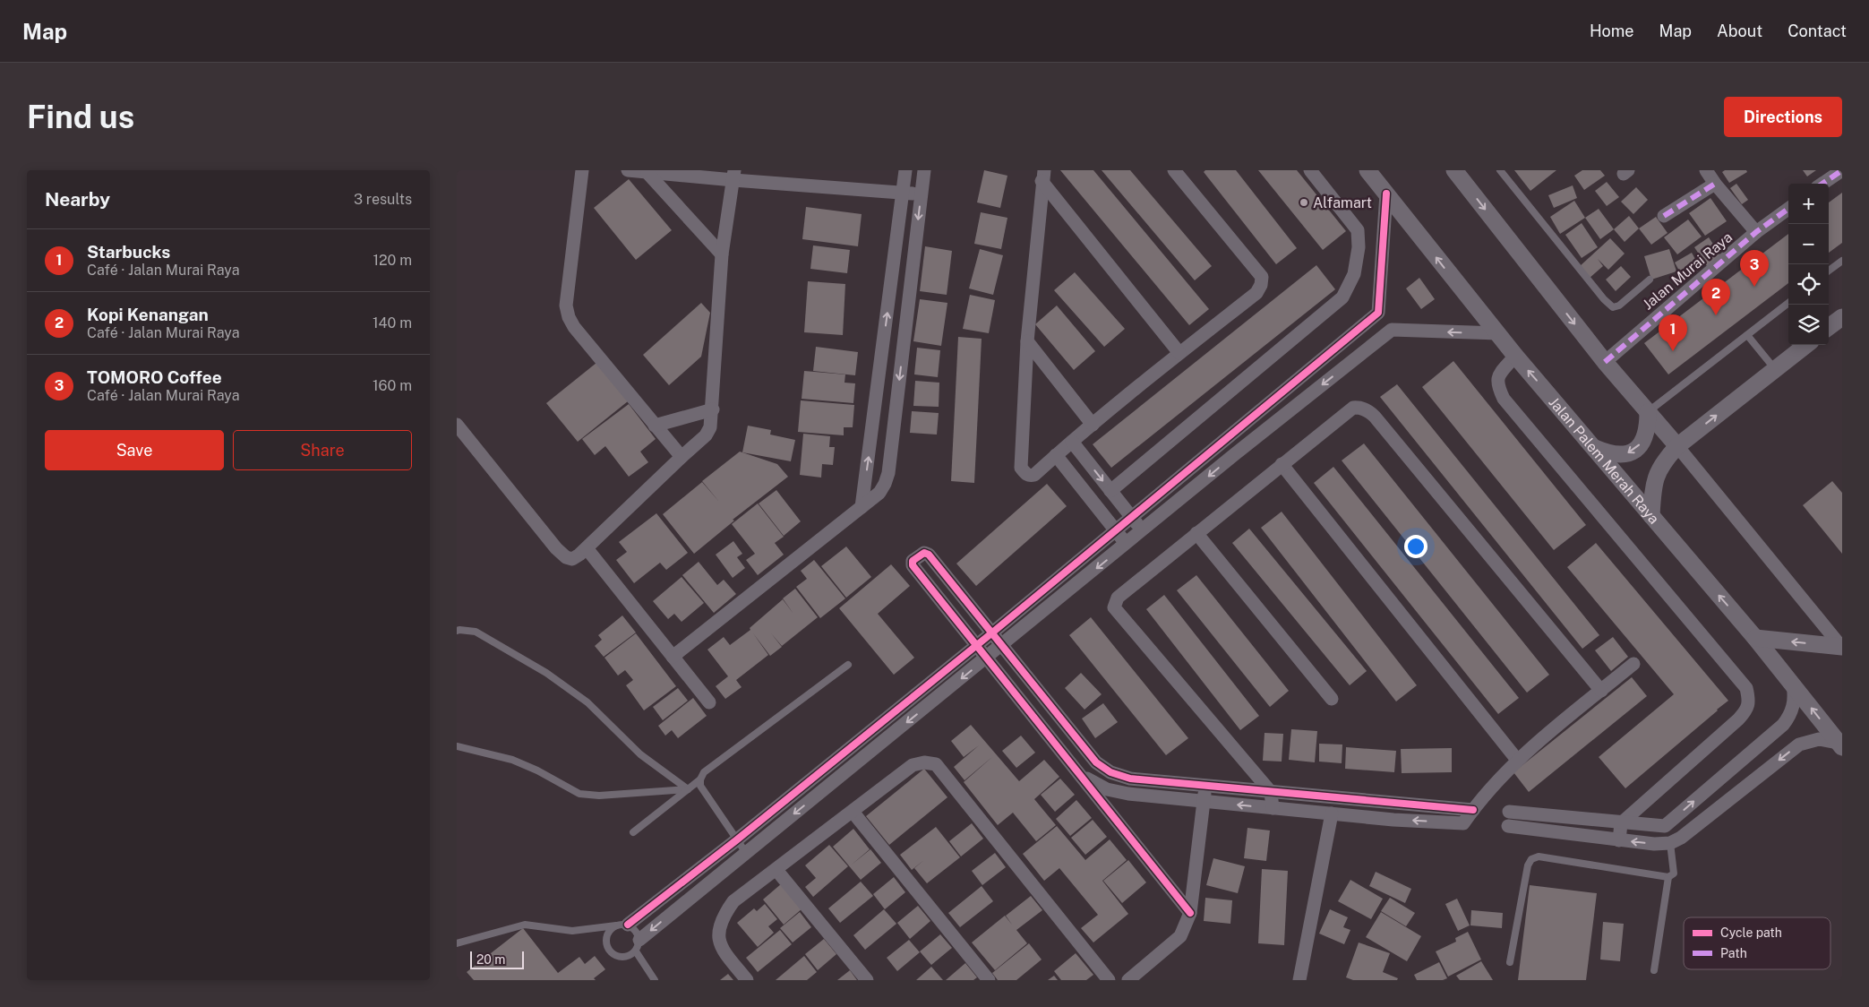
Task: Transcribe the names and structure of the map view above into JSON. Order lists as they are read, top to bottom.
{
  "streets": {
    "street": ["Jalan Murai Raya", "Jalan Palem Merah Raya"]
  },
  "places": ["Alfamart"],
  "legend": ["Cycle path", "Path"],
  "scale_bar": "20 m",
  "page": {
    "header": "Map",
    "nav": [
      "Home",
      "Map",
      "About",
      "Contact"
    ],
    "buttons": [
      "Directions",
      ["Save", "Share"]
    ],
    "title": "Find us",
    "heading": ["Nearby", "3 results"],
    "map_buttons": ["+", "−"],
    "list": [
      {
        "mark": "1",
        "name": "Starbucks",
        "note": "Café · Jalan Murai Raya",
        "value": "120 m"
      },
      {
        "mark": "2",
        "name": "Kopi Kenangan",
        "note": "Café · Jalan Murai Raya",
        "value": "140 m"
      },
      {
        "mark": "3",
        "name": "TOMORO Coffee",
        "note": "Café · Jalan Murai Raya",
        "value": "160 m"
      }
    ],
    "pins": ["3", "2", "1"],
    "scale": "20 m"
  }
}
